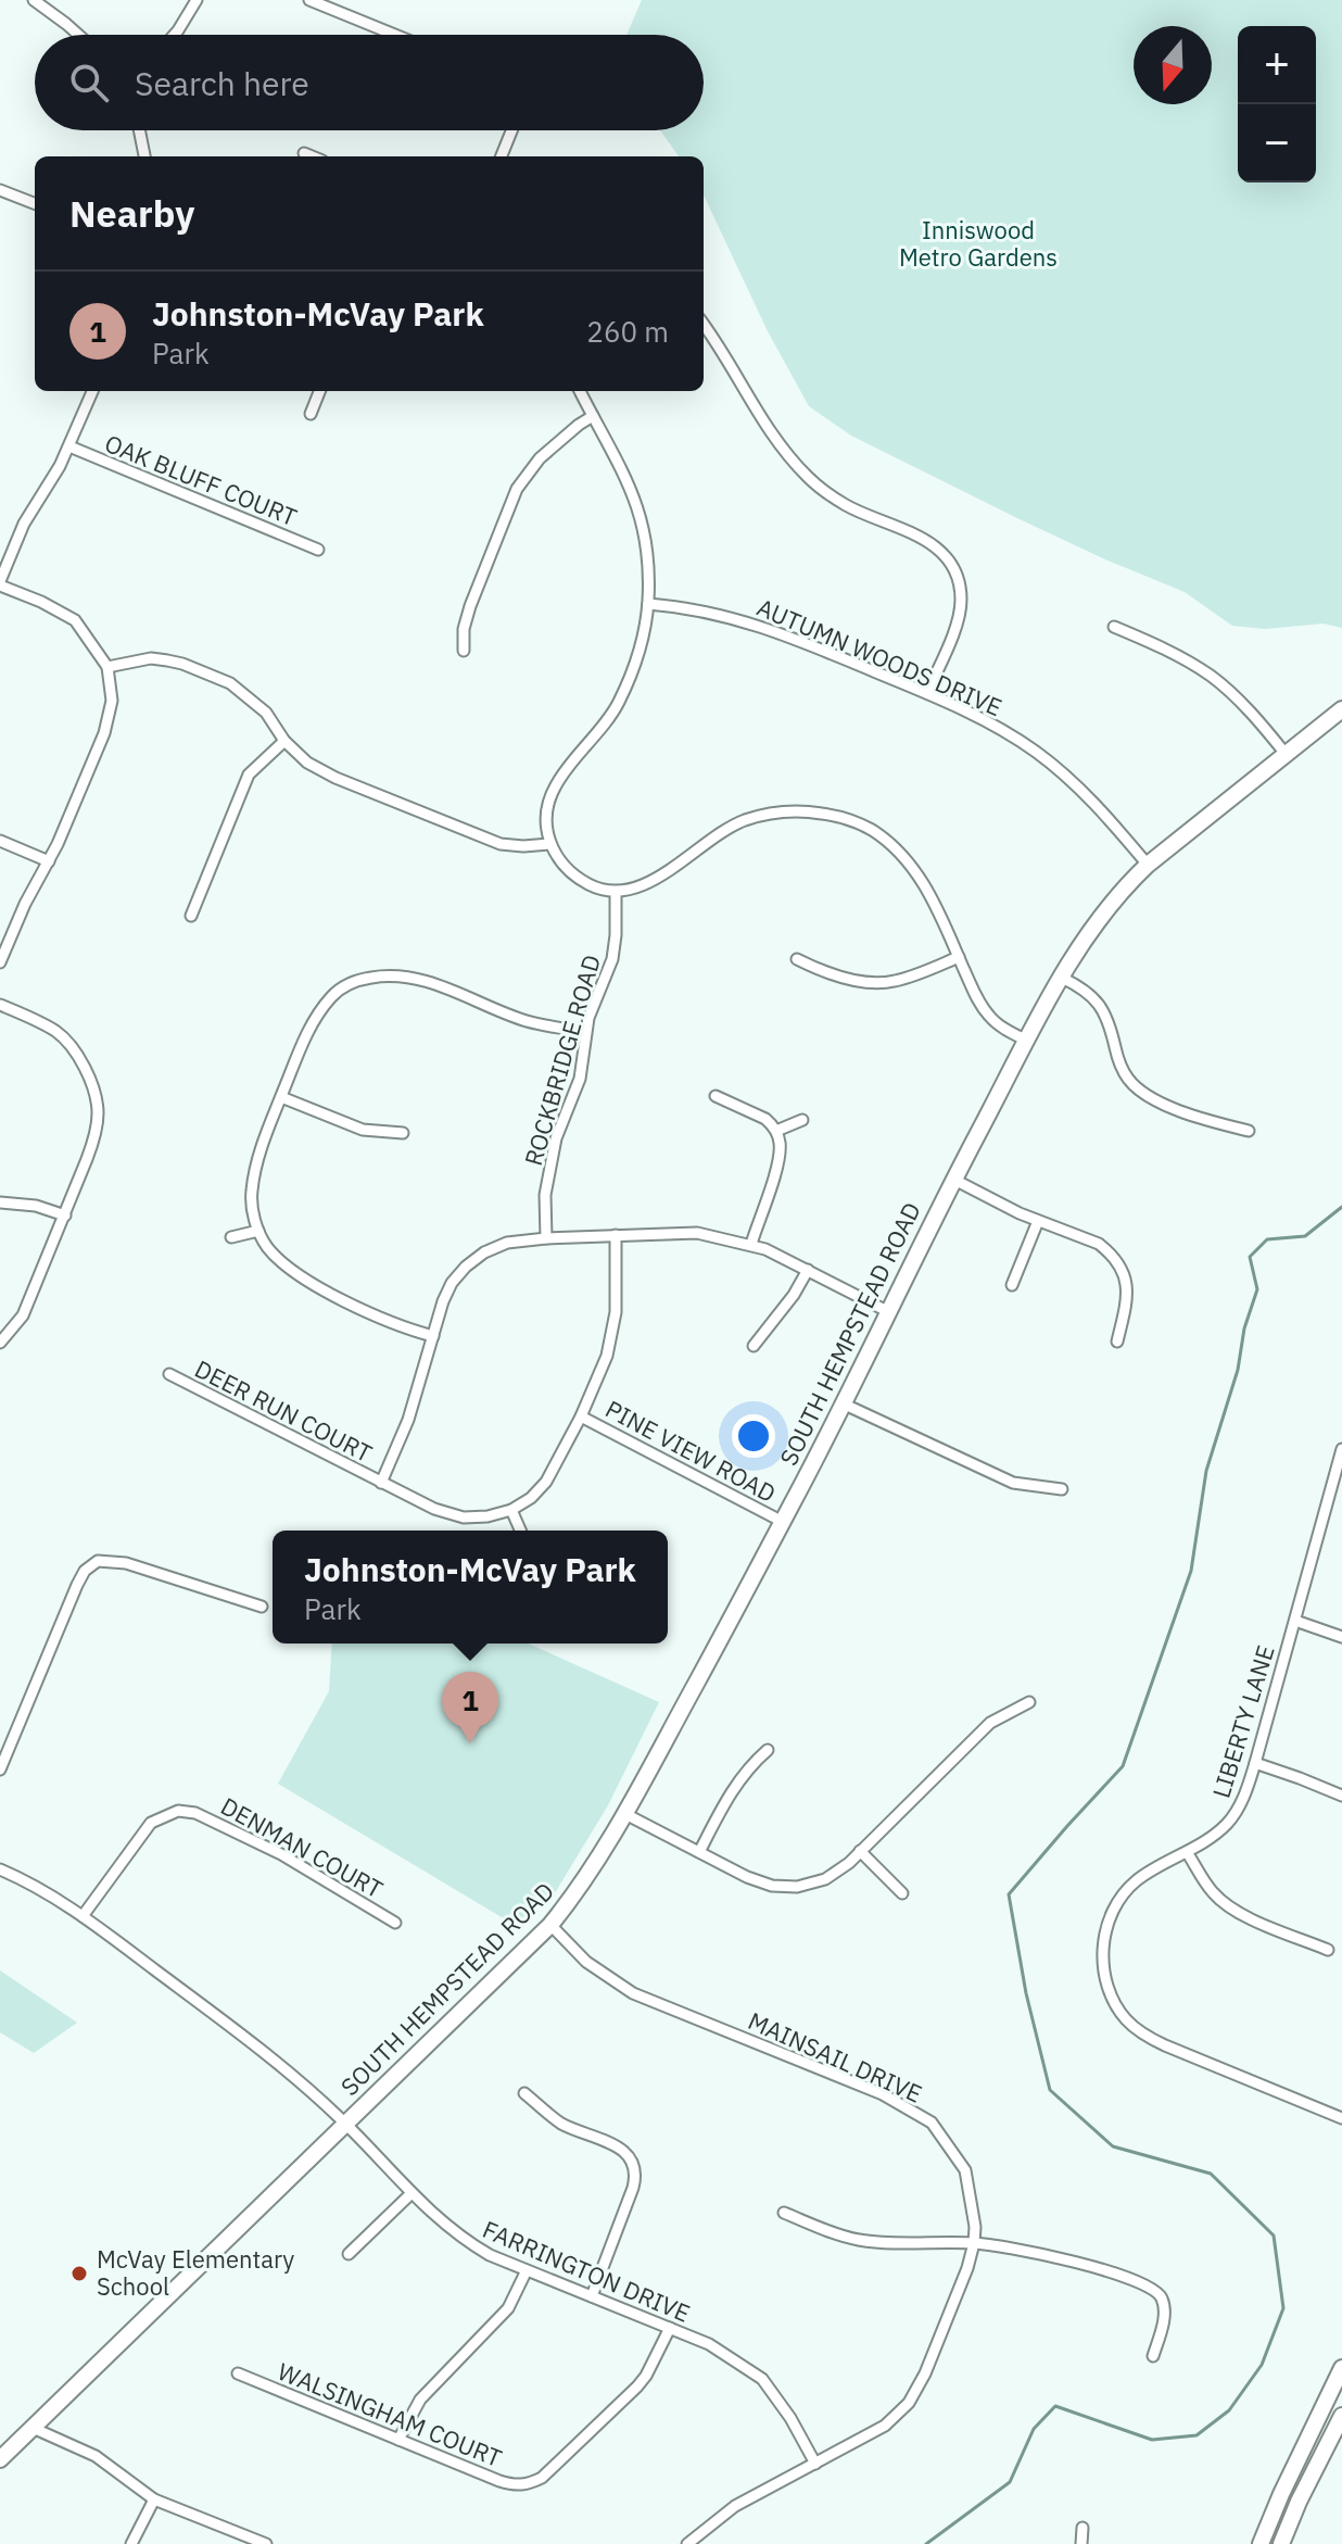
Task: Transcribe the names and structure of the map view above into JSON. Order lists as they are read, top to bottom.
{
  "streets": {
    "street": [
      "OAK BLUFF COURT",
      "AUTUMN WOODS DRIVE",
      "ROCKBRIDGE ROAD",
      "SOUTH HEMPSTEAD ROAD",
      "DEER RUN COURT",
      "PINE VIEW ROAD",
      "LIBERTY LANE",
      "DENMAN COURT",
      "MAINSAIL DRIVE",
      "FARRINGTON DRIVE",
      "WALSINGHAM COURT"
    ]
  },
  "crossings": [
    ["AUTUMN WOODS DRIVE", "SOUTH HEMPSTEAD ROAD"],
    ["SOUTH HEMPSTEAD ROAD", "PINE VIEW ROAD"],
    ["SOUTH HEMPSTEAD ROAD", "MAINSAIL DRIVE"],
    ["SOUTH HEMPSTEAD ROAD", "FARRINGTON DRIVE"],
    ["DENMAN COURT", "FARRINGTON DRIVE"],
    ["MAINSAIL DRIVE", "FARRINGTON DRIVE"],
    ["FARRINGTON DRIVE", "WALSINGHAM COURT"]
  ],
  "parks": ["Inniswood Metro Gardens"],
  "places": ["McVay Elementary School"],
  "north": "bottom",
  "page": {
    "map_buttons": ["+", "−"],
    "search": "Search here",
    "heading": "Nearby",
    "list": [
      {
        "mark": "1",
        "name": "Johnston-McVay Park",
        "note": "Park",
        "value": "260 m"
      }
    ],
    "popup": ["Johnston-McVay Park", "Park"],
    "pins": "1"
  }
}
